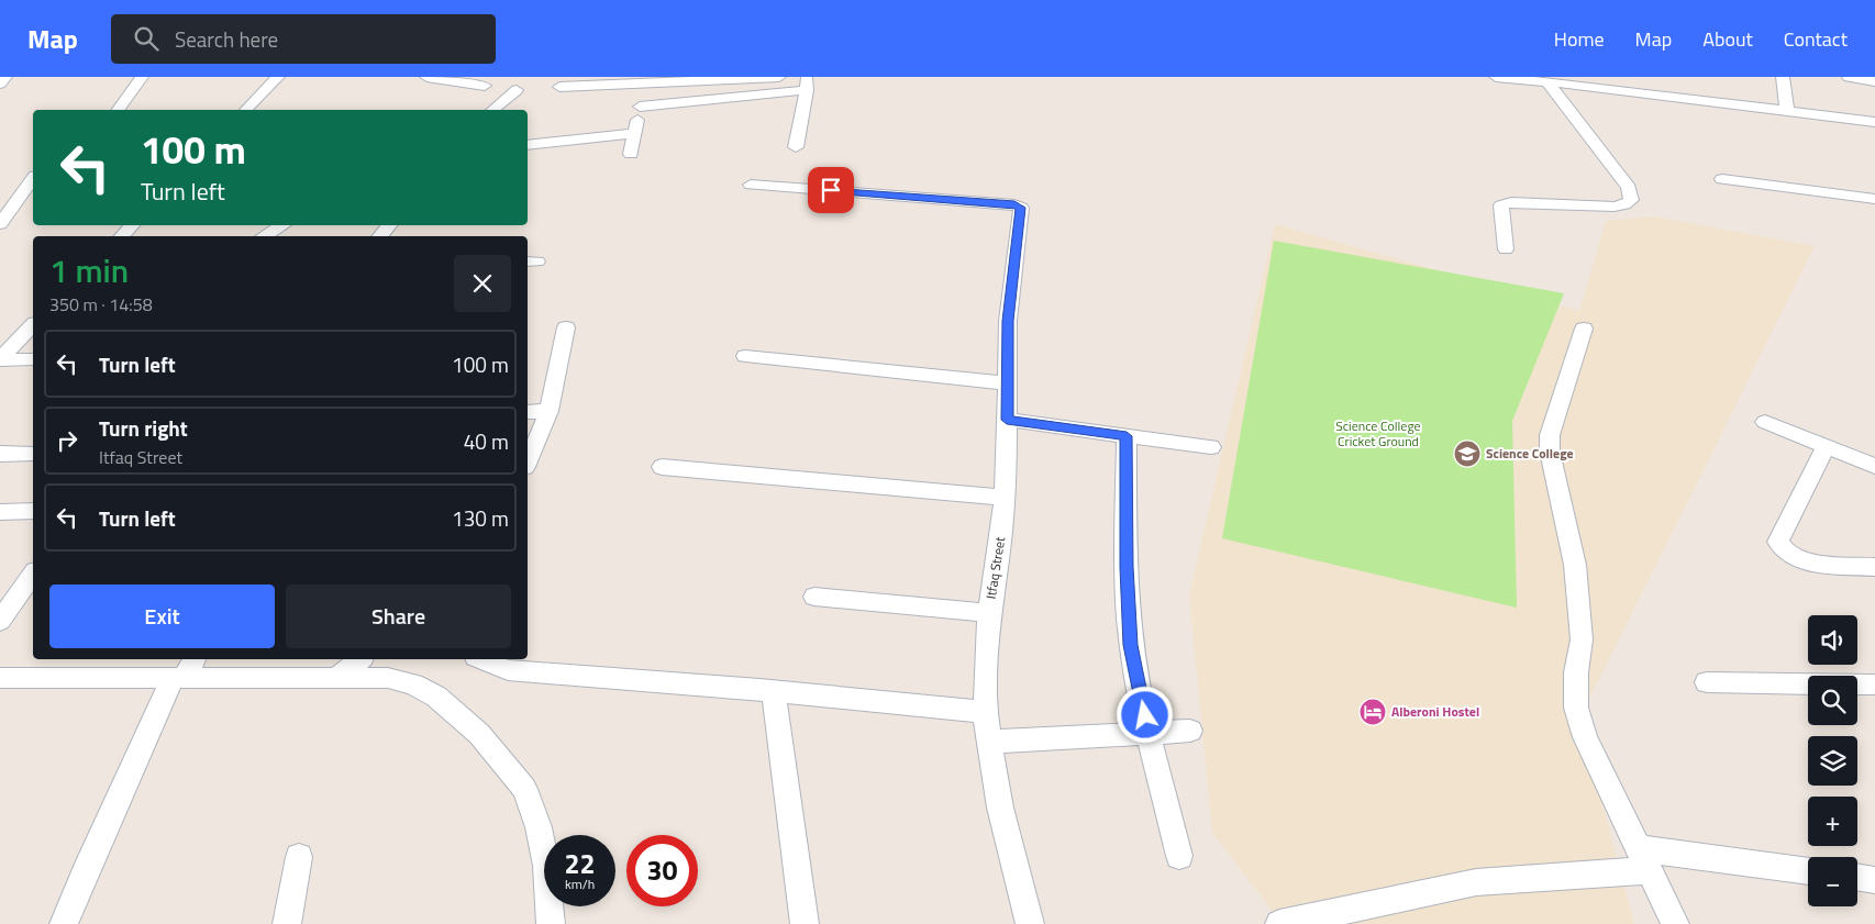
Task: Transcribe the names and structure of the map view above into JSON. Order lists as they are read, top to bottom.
{
  "streets": {
    "street": ["Itfaq Street"]
  },
  "parks": ["Science College Cricket Ground"],
  "places": {
    "school or university": ["Science College"],
    "hotel": ["Alberoni Hostel"]
  },
  "page": {
    "header": "Map",
    "search": "Search here",
    "nav": [
      "Home",
      "Map",
      "About",
      "Contact"
    ],
    "turn": ["100 m", "Turn left"],
    "heading": ["1 min", "350 m · 14:58"],
    "list": [
      {
        "name": "Turn left",
        "value": "100 m"
      },
      {
        "name": "Turn right",
        "note": "Itfaq Street",
        "value": "40 m"
      },
      {
        "name": "Turn left",
        "value": "130 m"
      }
    ],
    "buttons": ["Exit", "Share"],
    "map_buttons": ["+", "−"],
    "speed": "22 km/h",
    "limit": "30"
  }
}
